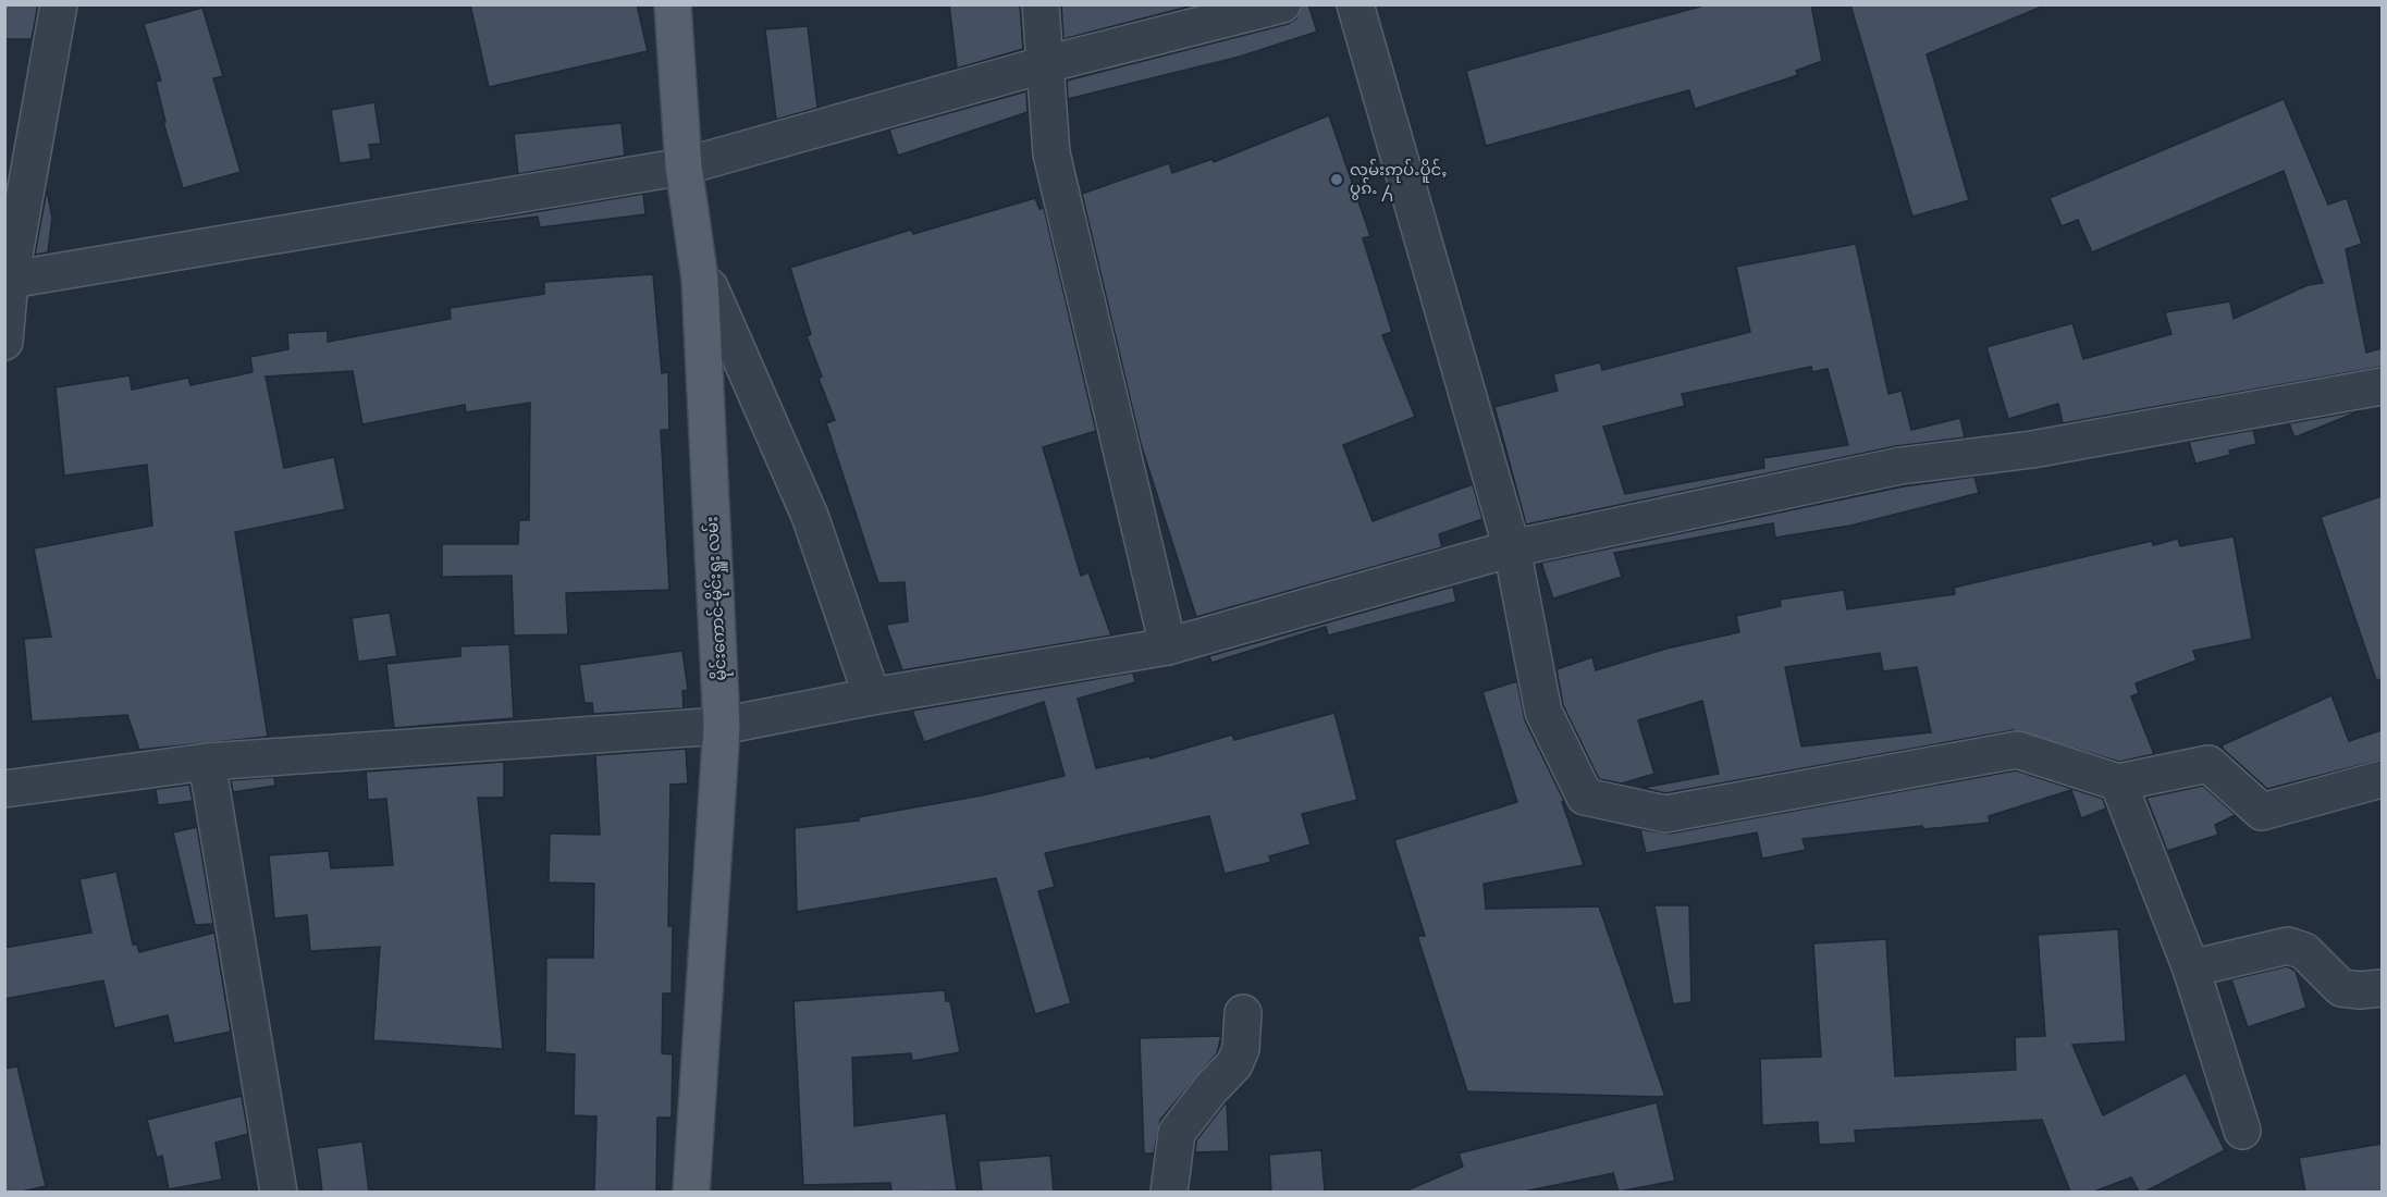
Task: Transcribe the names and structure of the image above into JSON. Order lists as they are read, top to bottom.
{
  "streets": {
    "main road": ["မိုင်းကောင်-မိုင်းရှူး လမ်း"]
  },
  "places": ["လုမ်းဢုပ်ႉပိူင်ႇ ပွၵ်ႉ ႓"]
}
